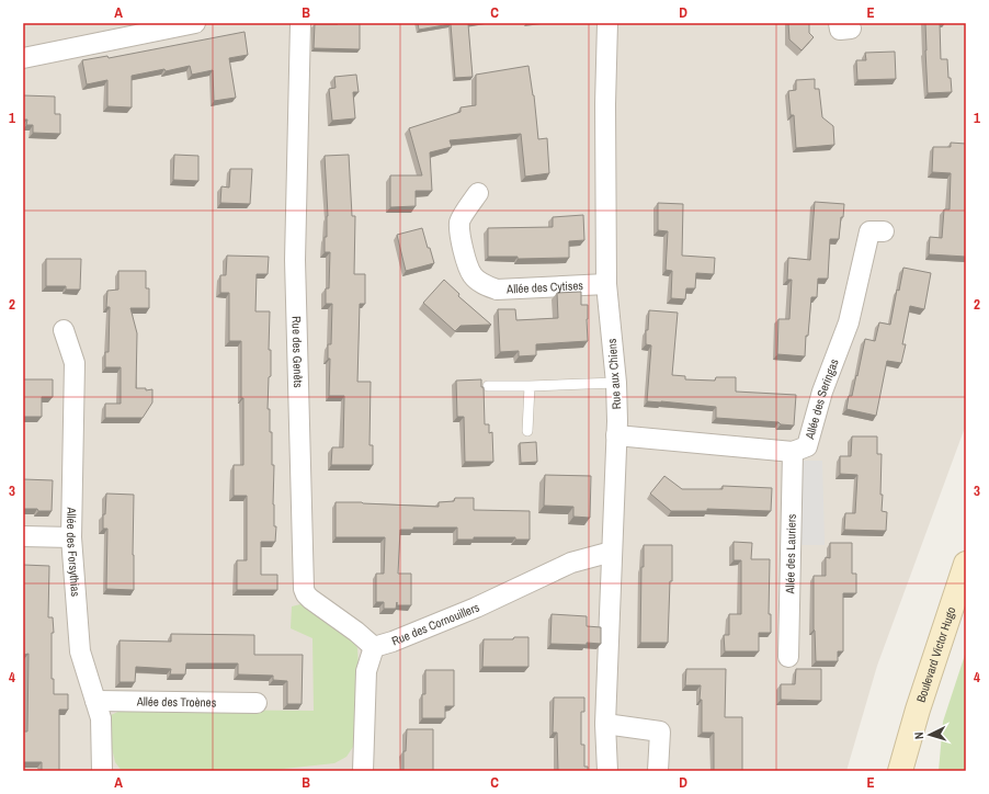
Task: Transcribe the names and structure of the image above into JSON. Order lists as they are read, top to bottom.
{
  "streets": {
    "main road": ["Boulevard Victor Hugo"],
    "street": [
      "Allée des Cytises",
      "Rue des Genêts",
      "Rue aux Chiens",
      "Allée des Seringas",
      "Allée des Forsythias",
      "Allée des Lauriers",
      "Rue des Cornouillers",
      "Allée des Troènes"
    ]
  },
  "crossings": [
    ["Allée des Cytises", "Rue aux Chiens"],
    ["Rue des Genêts", "Rue des Cornouillers"],
    ["Rue aux Chiens", "Allée des Seringas"],
    ["Rue aux Chiens", "Rue des Cornouillers"],
    ["Allée des Seringas", "Allée des Lauriers"],
    ["Allée des Forsythias", "Allée des Troènes"]
  ],
  "north": "left",
  "grid": {
    "columns": [
      "A",
      "B",
      "C",
      "D",
      "E"
    ],
    "rows": [
      "1",
      "2",
      "3",
      "4"
    ]
  }
}
